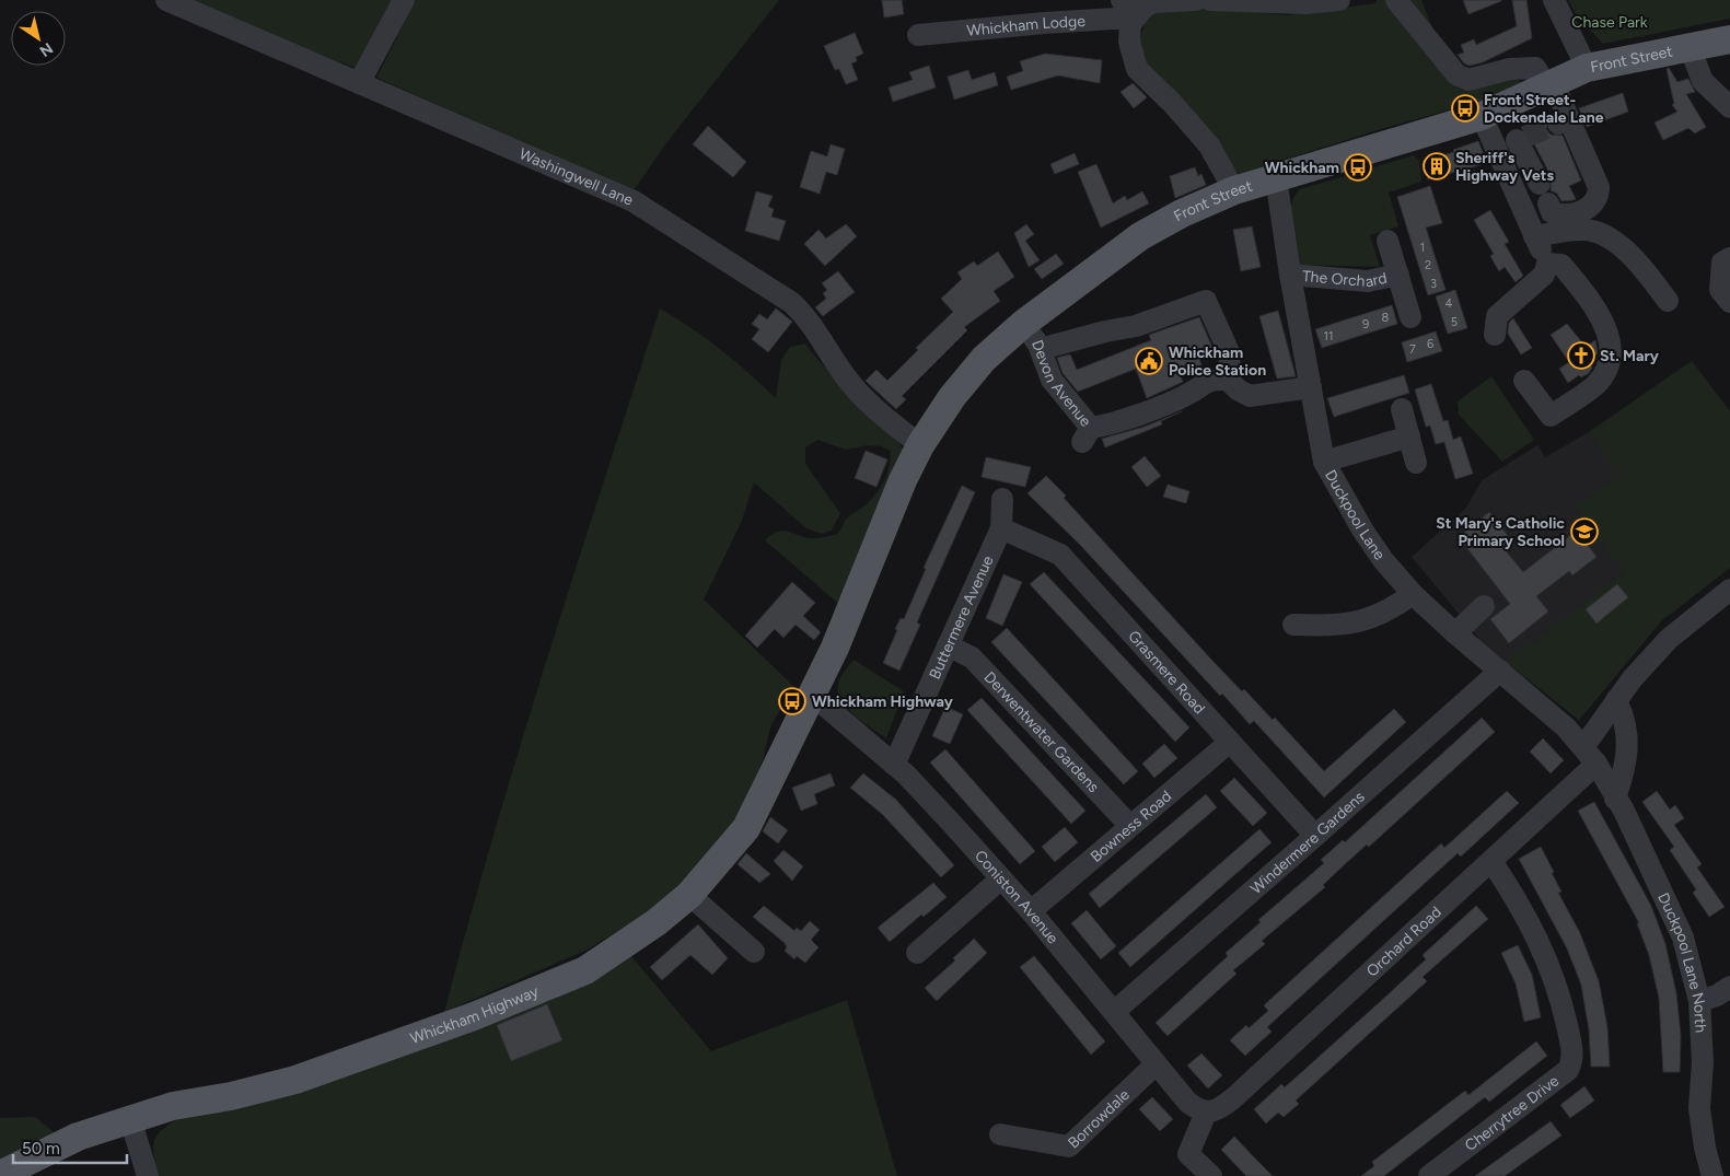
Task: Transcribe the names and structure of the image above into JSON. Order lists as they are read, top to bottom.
{
  "streets": {
    "main road": ["Front Street", "Whickham Highway"],
    "street": [
      "Whickham Lodge",
      "Washingwell Lane",
      "The Orchard",
      "Devon Avenue",
      "Duckpool Lane",
      "Buttermere Avenue",
      "Grasmere Road",
      "Derwentwater Gardens",
      "Bowness Road",
      "Windermere Gardens",
      "Coniston Avenue",
      "Orchard Road",
      "Duckpool Lane North",
      "Cherrytree Drive",
      "Borrowdale"
    ]
  },
  "crossings": [
    ["Front Street", "Devon Avenue"],
    ["Front Street", "Duckpool Lane"],
    ["Front Street", "Whickham Highway"],
    ["Washingwell Lane", "Whickham Highway"],
    ["The Orchard", "Duckpool Lane"],
    ["Duckpool Lane", "Windermere Gardens"],
    ["Duckpool Lane", "Orchard Road"],
    ["Duckpool Lane", "Duckpool Lane North"],
    ["Buttermere Avenue", "Grasmere Road"],
    ["Buttermere Avenue", "Derwentwater Gardens"],
    ["Buttermere Avenue", "Coniston Avenue"],
    ["Grasmere Road", "Bowness Road"],
    ["Grasmere Road", "Windermere Gardens"],
    ["Derwentwater Gardens", "Bowness Road"],
    ["Bowness Road", "Coniston Avenue"],
    ["Windermere Gardens", "Coniston Avenue"],
    ["Coniston Avenue", "Orchard Road"],
    ["Coniston Avenue", "Whickham Highway"],
    ["Coniston Avenue", "Borrowdale"],
    ["Orchard Road", "Duckpool Lane North"],
    ["Orchard Road", "Cherrytree Drive"]
  ],
  "parks": ["Chase Park"],
  "places": {
    "bus stop": ["Front Street- Dockendale Lane", "Whickham", "Whickham Highway"],
    "building": ["Sheriff's Highway Vets"],
    "church": ["St. Mary"],
    "public building": ["Whickham Police Station"],
    "school or university": ["St Mary's Catholic Primary School"]
  },
  "house_numbers": [
    "1",
    "2",
    "3",
    "4",
    "8",
    "5",
    "9",
    "11",
    "6",
    "7"
  ],
  "scale_bar": "50 m",
  "north": "bottom right"
}
